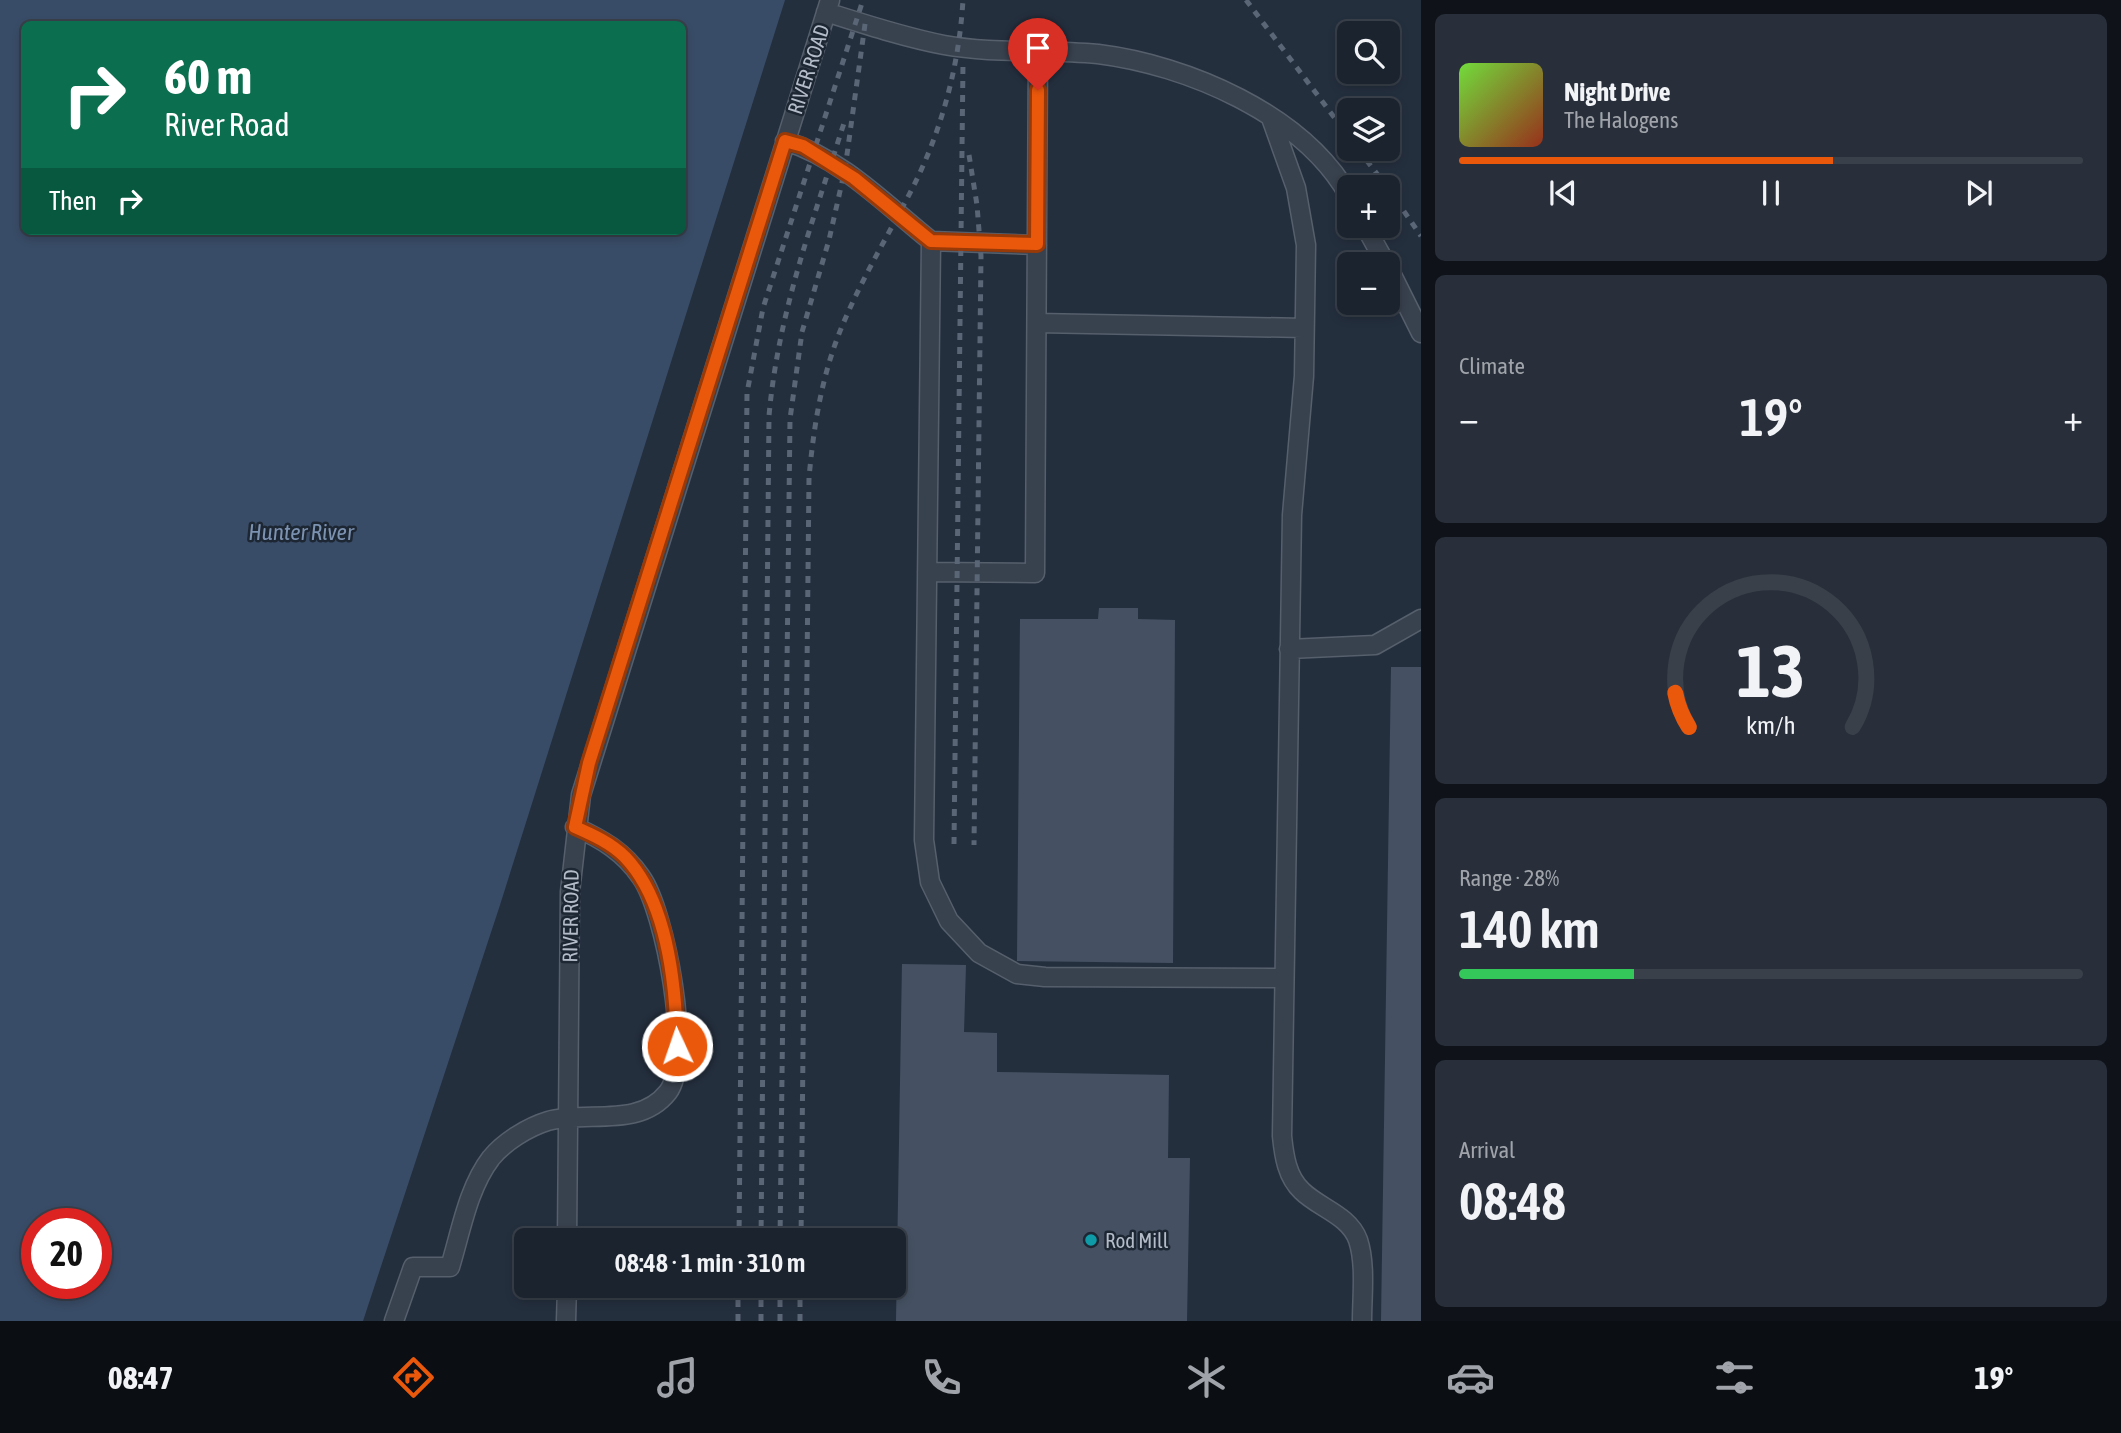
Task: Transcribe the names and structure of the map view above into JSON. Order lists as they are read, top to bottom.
{
  "streets": {
    "lane": ["RIVER ROAD"]
  },
  "water": ["Hunter River"],
  "places": ["Rod Mill"],
  "page": {
    "map_buttons": ["+", "−"],
    "turn": ["60 m", "River Road"],
    "song": ["Night Drive", "The Halogens"],
    "then": "Then",
    "tile": [
      "Climate",
      ["Range · 28%", "140 km"],
      ["Arrival", "08:48"]
    ],
    "heat": ["−", "19°", "+"],
    "limit": "20",
    "trip": "08:48 · 1 min · 310 m",
    "tabs": ["08:47", "19°"],
    "gauge": ["13", "km/h"]
  }
}
